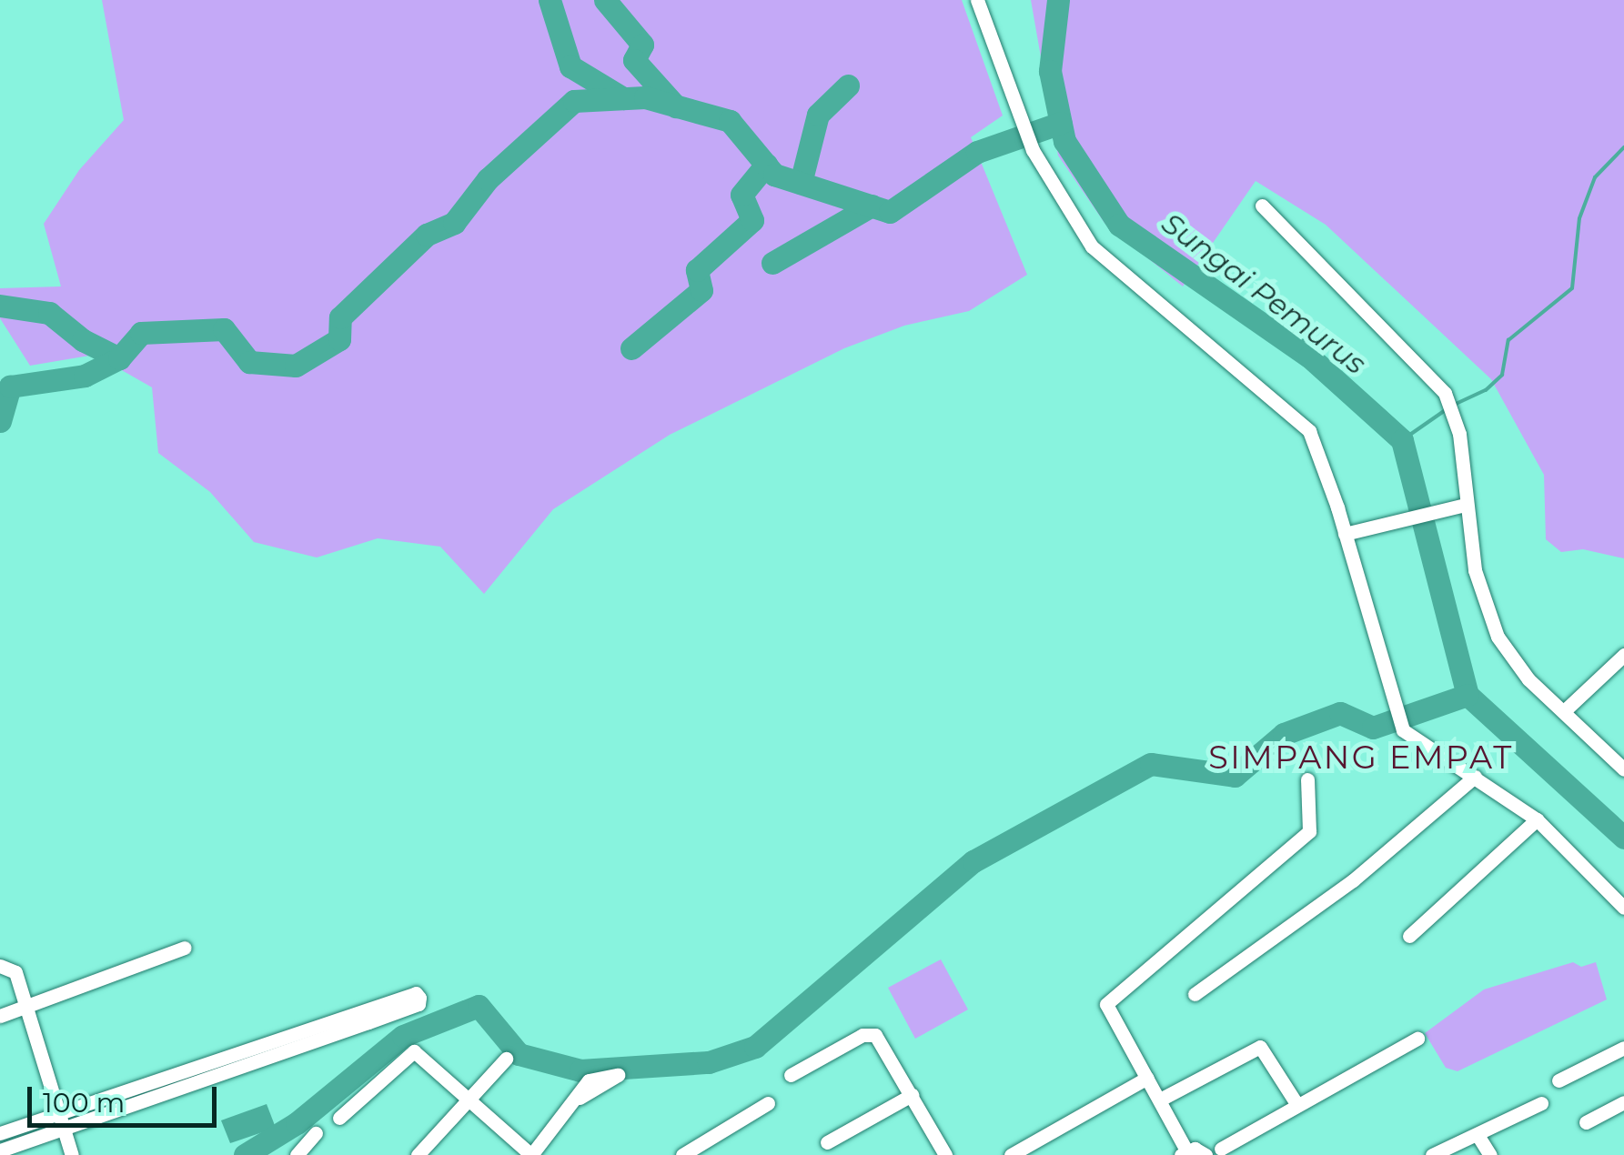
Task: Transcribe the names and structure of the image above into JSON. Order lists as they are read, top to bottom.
{
  "districts": ["SIMPANG EMPAT"],
  "water": ["Sungai Pemurus"],
  "scale_bar": "100 m"
}
